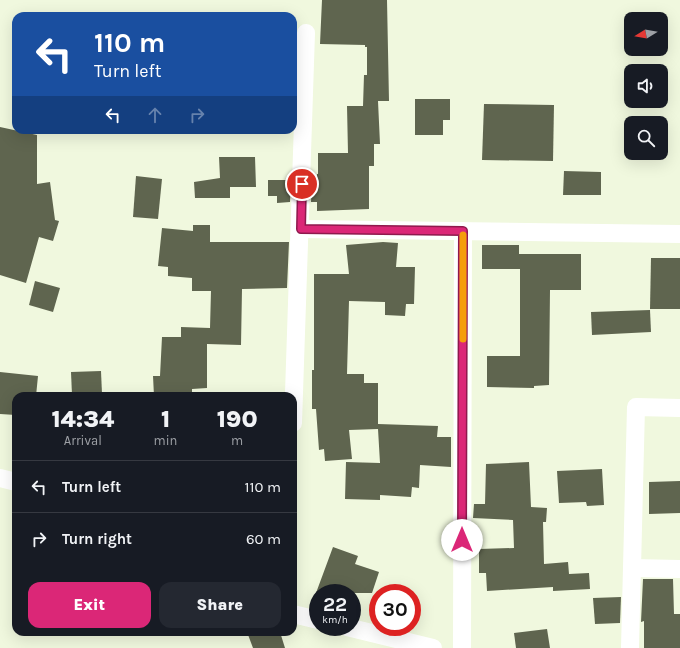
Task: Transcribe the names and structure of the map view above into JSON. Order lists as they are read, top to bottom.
{
  "north": "left",
  "page": {
    "turn": ["110 m", "Turn left"],
    "eta": [
      "14:34",
      "Arrival",
      "1",
      "min",
      "190",
      "m"
    ],
    "list": [
      {
        "name": "Turn left",
        "value": "110 m"
      },
      {
        "name": "Turn right",
        "value": "60 m"
      }
    ],
    "buttons": ["Exit", "Share"],
    "speed": "22 km/h",
    "limit": "30"
  }
}
